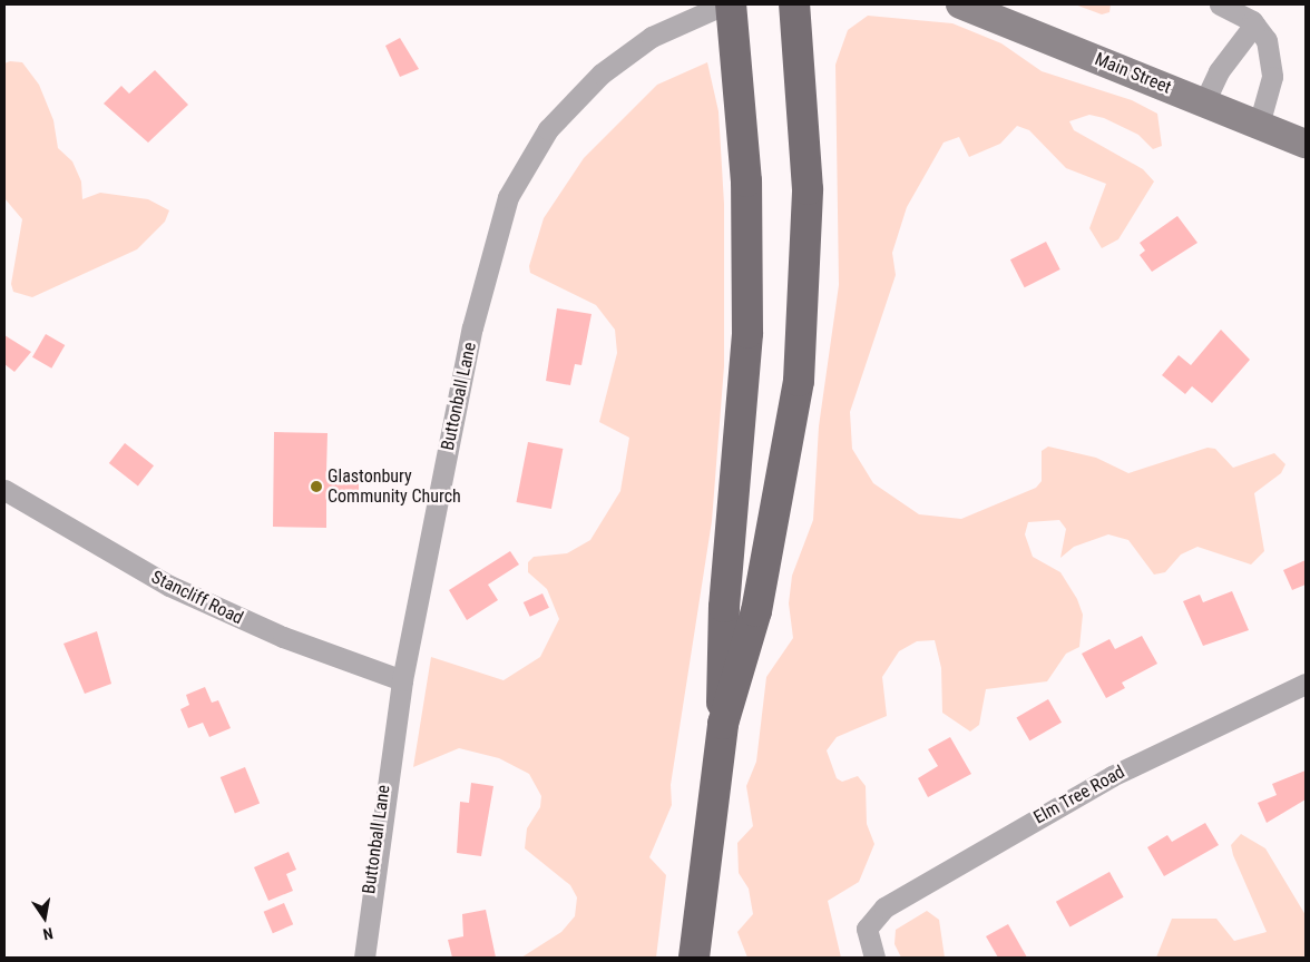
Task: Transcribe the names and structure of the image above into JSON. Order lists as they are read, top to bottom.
{
  "streets": {
    "main road": ["Main Street"],
    "street": ["Buttonball Lane", "Stancliff Road", "Elm Tree Road"]
  },
  "crossings": [
    ["Buttonball Lane", "Stancliff Road"]
  ],
  "places": ["Glastonbury Community Church"],
  "north": "bottom"
}
